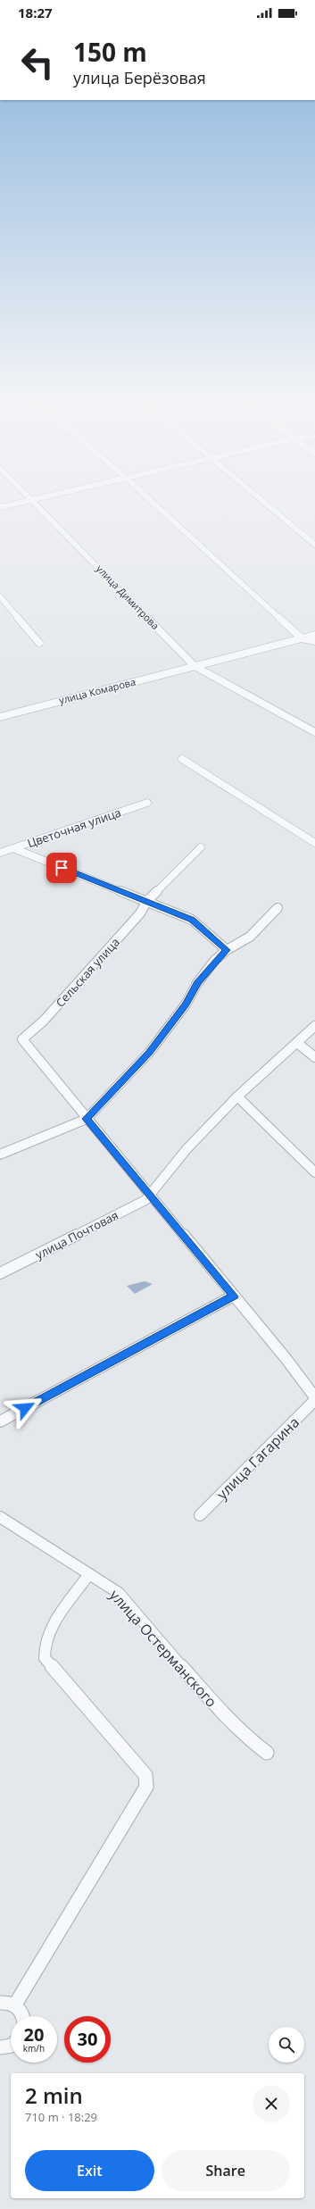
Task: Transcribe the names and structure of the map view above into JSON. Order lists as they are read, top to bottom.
{
  "streets": {
    "street": [
      "улица Димитрова",
      "улица Комарова",
      "Цветочная улица",
      "Сельская улица",
      "улица Почтовая",
      "улица Гагарина",
      "улица Остерманского"
    ]
  },
  "crossings": [
    ["улица Димитрова", "улица Комарова"]
  ],
  "page": {
    "status": "18:27",
    "turn": ["150 m", "улица Берёзовая"],
    "speed": "20 km/h",
    "limit": "30",
    "heading": ["2 min", "710 m · 18:29"],
    "buttons": ["Exit", "Share"]
  }
}
